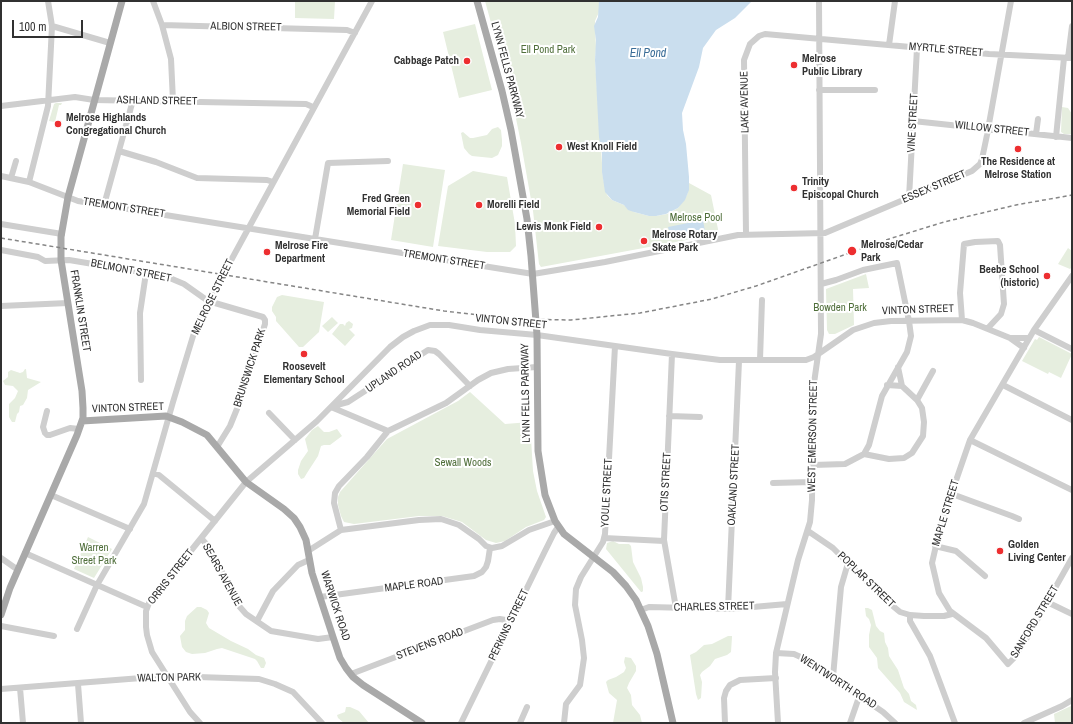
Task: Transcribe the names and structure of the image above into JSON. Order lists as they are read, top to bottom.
{
  "streets": {
    "main road": [
      "LYNN FELLS PARKWAY",
      "VINTON STREET",
      "FRANKLIN STREET",
      "WARWICK ROAD"
    ],
    "street": [
      "ALBION STREET",
      "MYRTLE STREET",
      "ASHLAND STREET",
      "LAKE AVENUE",
      "VINE STREET",
      "WILLOW STREET",
      "ESSEX STREET",
      "TREMONT STREET",
      "BELMONT STREET",
      "MELROSE STREET",
      "BRUNSWICK PARK",
      "UPLAND ROAD",
      "WEST EMERSON STREET",
      "OTIS STREET",
      "OAKLAND STREET",
      "YOULE STREET",
      "MAPLE STREET",
      "SEARS AVENUE",
      "ORRIS STREET",
      "POPLAR STREET",
      "MAPLE ROAD",
      "CHARLES STREET",
      "SANFORD STREET",
      "PERKINS STREET",
      "STEVENS ROAD",
      "WALTON PARK",
      "WENTWORTH ROAD"
    ]
  },
  "crossings": [
    ["ALBION STREET", "MELROSE STREET"],
    ["MYRTLE STREET", "LAKE AVENUE"],
    ["MYRTLE STREET", "VINE STREET"],
    ["MYRTLE STREET", "ESSEX STREET"],
    ["MYRTLE STREET", "WEST EMERSON STREET"],
    ["LYNN FELLS PARKWAY", "TREMONT STREET"],
    ["LYNN FELLS PARKWAY", "VINTON STREET"],
    ["LYNN FELLS PARKWAY", "YOULE STREET"],
    ["LYNN FELLS PARKWAY", "CHARLES STREET"],
    ["LYNN FELLS PARKWAY", "PERKINS STREET"],
    ["ASHLAND STREET", "MELROSE STREET"],
    ["ASHLAND STREET", "FRANKLIN STREET"],
    ["LAKE AVENUE", "TREMONT STREET"],
    ["LAKE AVENUE", "WEST EMERSON STREET"],
    ["VINE STREET", "WILLOW STREET"],
    ["VINE STREET", "ESSEX STREET"],
    ["WILLOW STREET", "ESSEX STREET"],
    ["ESSEX STREET", "TREMONT STREET"],
    ["ESSEX STREET", "WEST EMERSON STREET"],
    ["TREMONT STREET", "MELROSE STREET"],
    ["TREMONT STREET", "FRANKLIN STREET"],
    ["TREMONT STREET", "WEST EMERSON STREET"],
    ["BELMONT STREET", "MELROSE STREET"],
    ["BELMONT STREET", "FRANKLIN STREET"],
    ["BELMONT STREET", "BRUNSWICK PARK"],
    ["MELROSE STREET", "VINTON STREET"],
    ["MELROSE STREET", "BRUNSWICK PARK"],
    ["VINTON STREET", "FRANKLIN STREET"],
    ["VINTON STREET", "BRUNSWICK PARK"],
    ["VINTON STREET", "UPLAND ROAD"],
    ["VINTON STREET", "WEST EMERSON STREET"],
    ["VINTON STREET", "OTIS STREET"],
    ["VINTON STREET", "OAKLAND STREET"],
    ["VINTON STREET", "YOULE STREET"],
    ["VINTON STREET", "MAPLE STREET"],
    ["VINTON STREET", "ORRIS STREET"],
    ["VINTON STREET", "WARWICK ROAD"],
    ["WEST EMERSON STREET", "POPLAR STREET"],
    ["WEST EMERSON STREET", "CHARLES STREET"],
    ["WEST EMERSON STREET", "WENTWORTH ROAD"],
    ["OTIS STREET", "CHARLES STREET"],
    ["OAKLAND STREET", "CHARLES STREET"],
    ["MAPLE STREET", "POPLAR STREET"],
    ["MAPLE STREET", "SANFORD STREET"],
    ["SEARS AVENUE", "ORRIS STREET"],
    ["SEARS AVENUE", "WARWICK ROAD"],
    ["ORRIS STREET", "WARWICK ROAD"],
    ["ORRIS STREET", "WALTON PARK"],
    ["MAPLE ROAD", "WARWICK ROAD"],
    ["WARWICK ROAD", "STEVENS ROAD"],
    ["PERKINS STREET", "STEVENS ROAD"]
  ],
  "water": ["Ell Pond"],
  "parks": [
    "Ell Pond Park",
    "Melrose Pool",
    "Bowden Park",
    "Sewall Woods",
    "Warren Street Park"
  ],
  "places": [
    "Cabbage Patch",
    "Melrose Public Library",
    "Melrose Highlands Congregational Church",
    "West Knoll Field",
    "The Residence at Melrose Station",
    "Trinity Episcopal Church",
    "Fred Green Memorial Field",
    "Morelli Field",
    "Lewis Monk Field",
    "Melrose Rotary Skate Park",
    "Melrose/Cedar Park",
    "Melrose Fire Department",
    "Beebe School (historic)",
    "Roosevelt Elementary School",
    "Golden Living Center"
  ],
  "scale_bar": "100 m"
}
